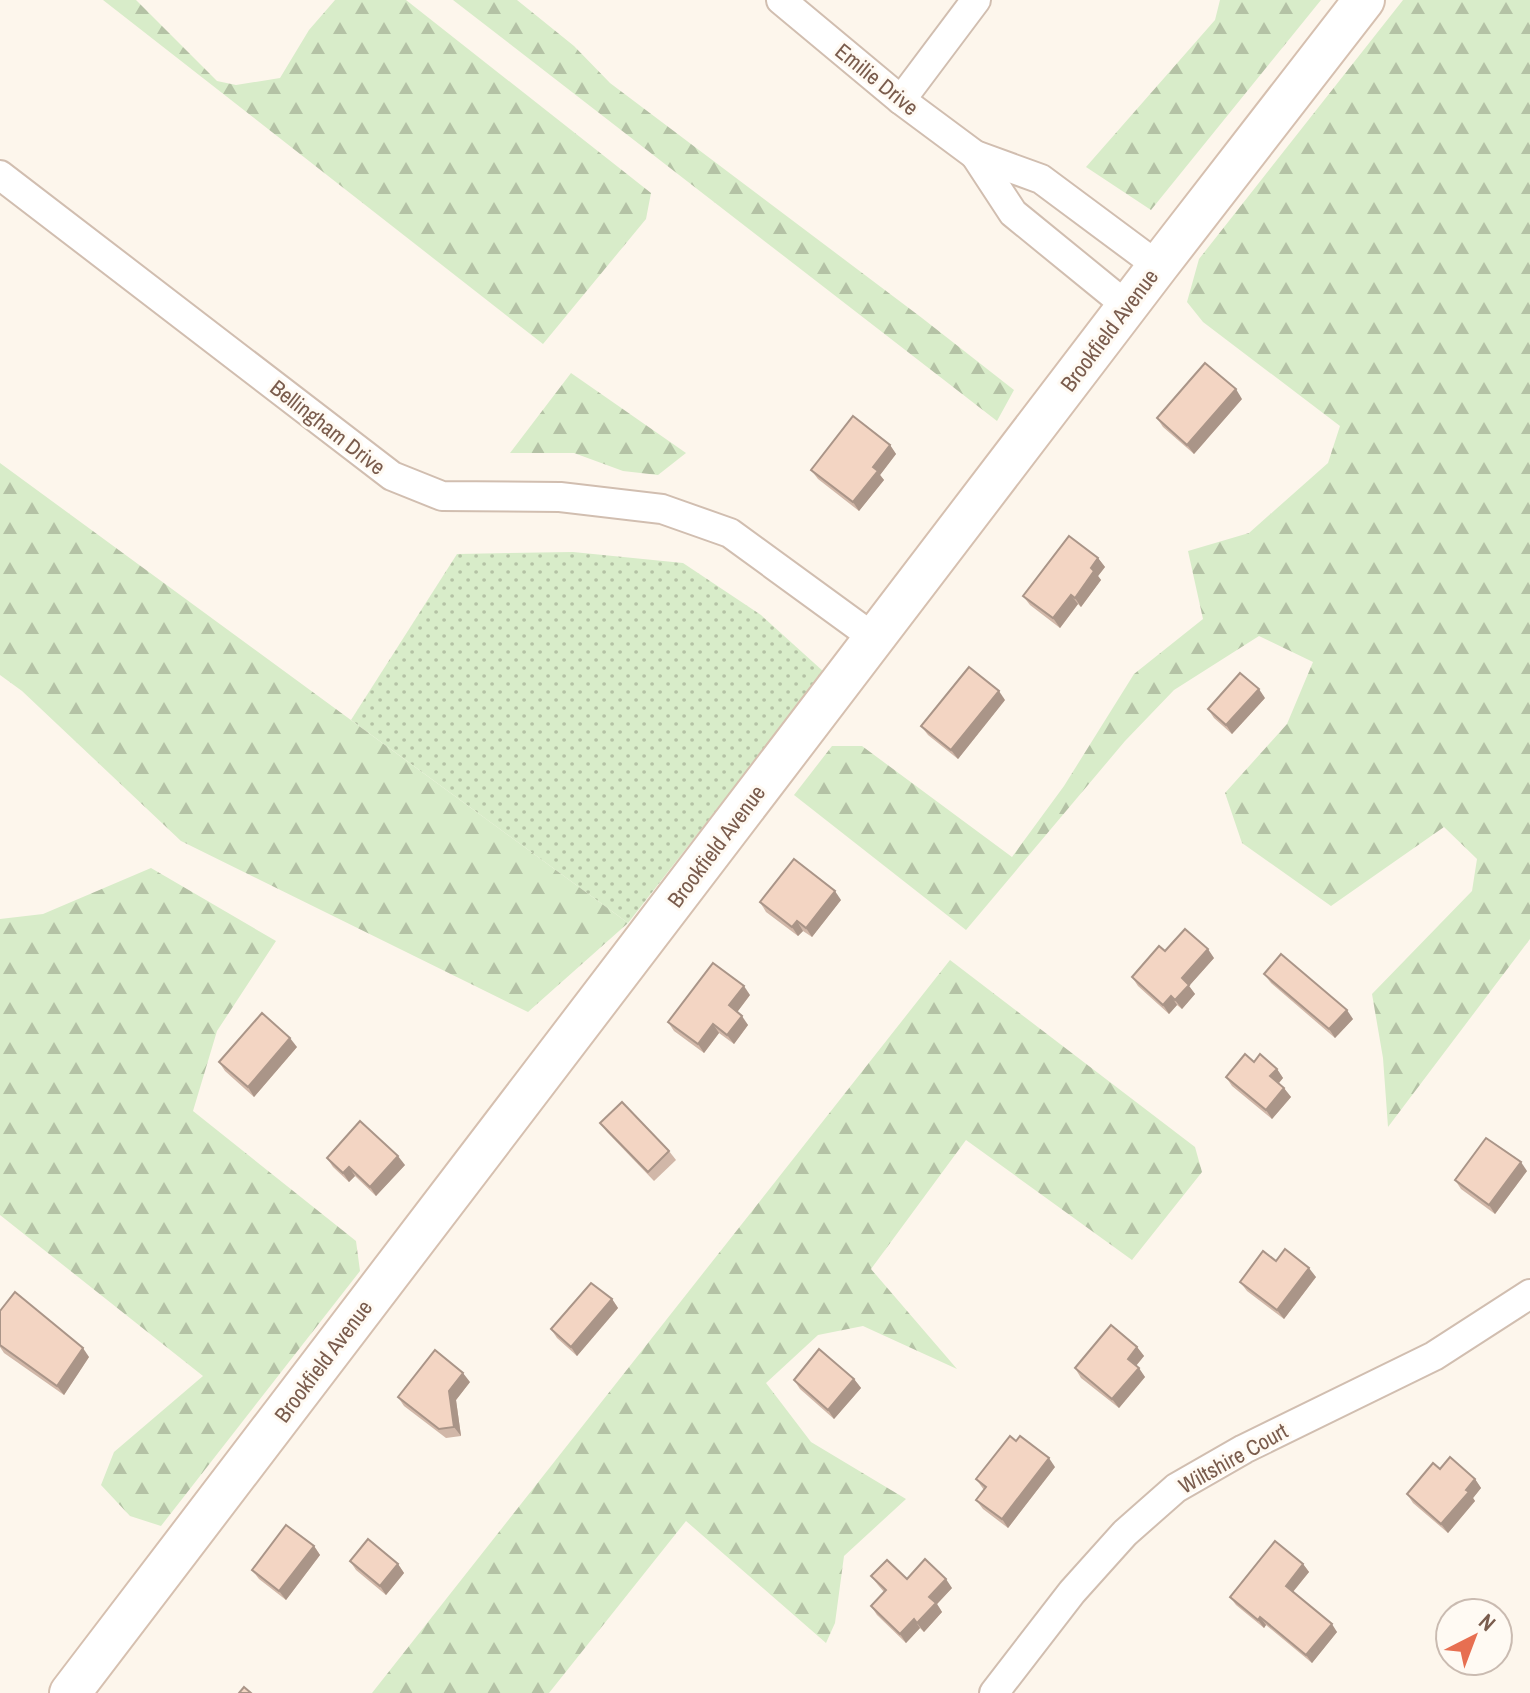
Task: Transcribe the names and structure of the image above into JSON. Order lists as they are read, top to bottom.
{
  "streets": {
    "main road": ["Brookfield Avenue"],
    "street": ["Emilie Drive", "Bellingham Drive", "Wiltshire Court"]
  },
  "crossings": [
    ["Emilie Drive", "Brookfield Avenue"],
    ["Brookfield Avenue", "Bellingham Drive"]
  ],
  "north": "top right"
}
